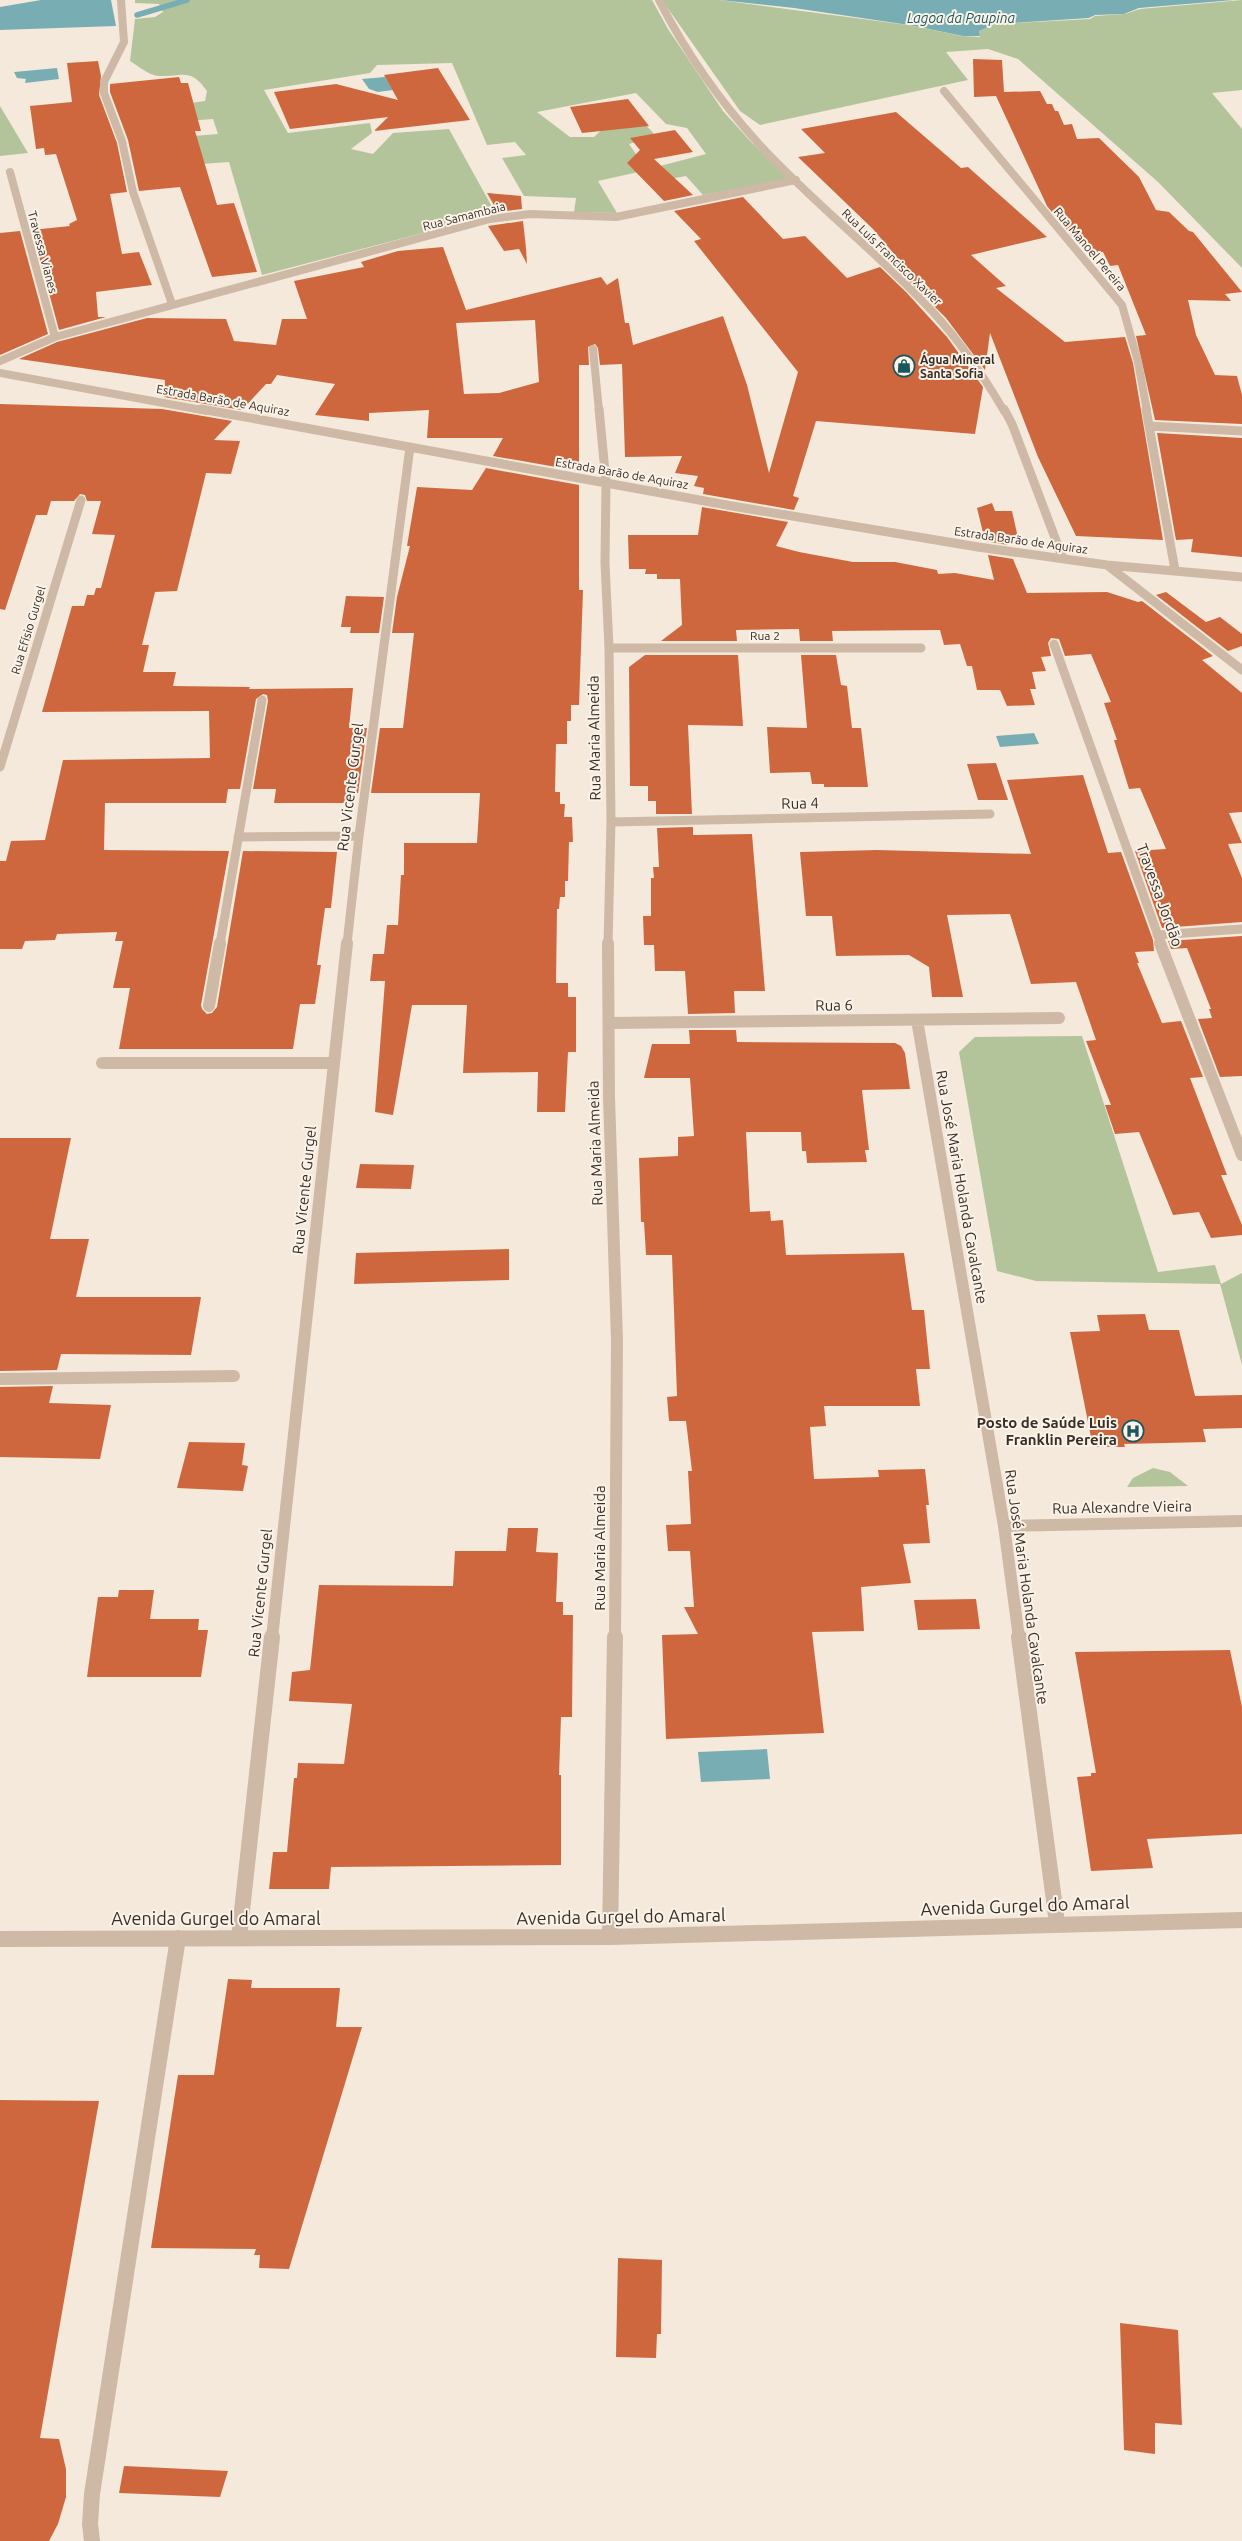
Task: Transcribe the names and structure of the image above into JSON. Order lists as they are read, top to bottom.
{
  "streets": {
    "street": [
      "Rua Samambaia",
      "Rua Manoel Pereira",
      "Travessa Vianes",
      "Rua Luís Francisco Xavier",
      "Estrada Barão de Aquiraz",
      "Rua Efísio Gurgel",
      "Rua 2",
      "Rua Maria Almeida",
      "Rua Vicente Gurgel",
      "Rua 4",
      "Travessa Jordão",
      "Rua 6",
      "Rua José Maria Holanda Cavalcante",
      "Rua Alexandre Vieira",
      "Avenida Gurgel do Amaral"
    ]
  },
  "crossings": [
    ["Rua Samambaia", "Travessa Vianes"],
    ["Rua Samambaia", "Rua Luís Francisco Xavier"],
    ["Rua Manoel Pereira", "Estrada Barão de Aquiraz"],
    ["Rua Luís Francisco Xavier", "Estrada Barão de Aquiraz"],
    ["Estrada Barão de Aquiraz", "Rua Maria Almeida"],
    ["Estrada Barão de Aquiraz", "Rua Vicente Gurgel"],
    ["Rua 2", "Rua Maria Almeida"],
    ["Rua Maria Almeida", "Rua 4"],
    ["Rua Maria Almeida", "Rua 6"],
    ["Rua Maria Almeida", "Avenida Gurgel do Amaral"],
    ["Rua Vicente Gurgel", "Avenida Gurgel do Amaral"],
    ["Rua 6", "Rua José Maria Holanda Cavalcante"],
    ["Rua José Maria Holanda Cavalcante", "Rua Alexandre Vieira"],
    ["Rua José Maria Holanda Cavalcante", "Avenida Gurgel do Amaral"]
  ],
  "water": ["Lagoa da Paupina"],
  "places": {
    "shop": ["Água Mineral Santa Sofia"],
    "hospital": ["Posto de Saúde Luis Franklin Pereira"]
  }
}
